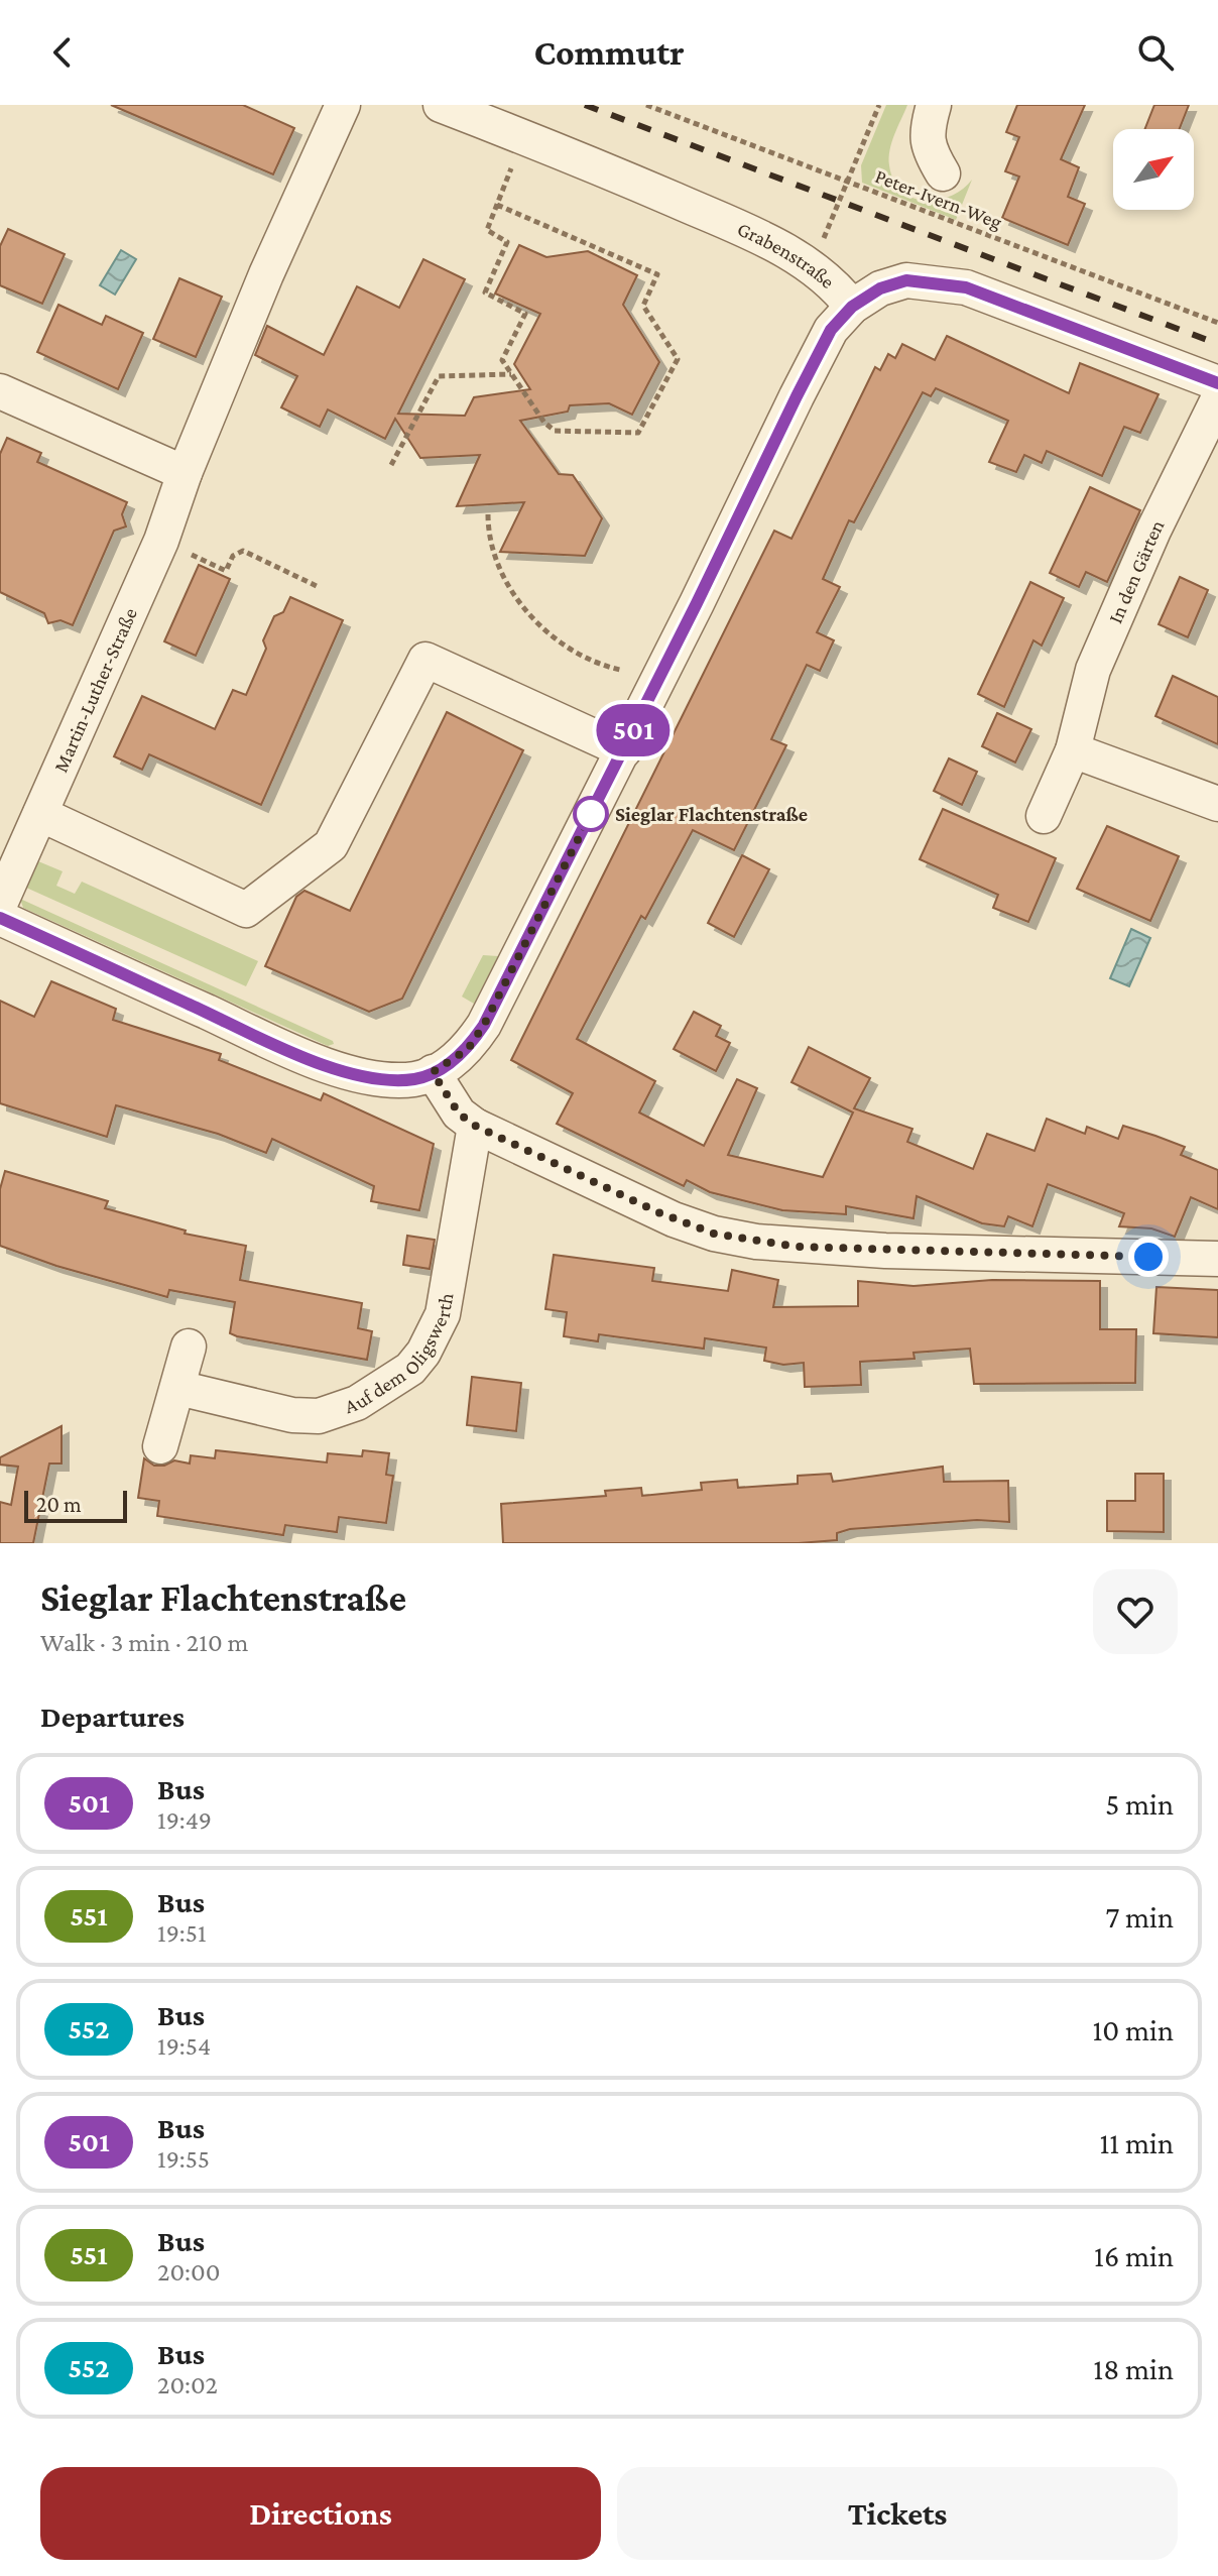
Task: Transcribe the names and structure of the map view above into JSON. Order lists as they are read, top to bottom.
{
  "streets": {
    "street": [
      "Grabenstraße",
      "In den Gärten",
      "Martin-Luther-Straße",
      "Auf dem Oligswerth"
    ],
    "path": ["Peter-Ivern-Weg"]
  },
  "places": ["Sieglar Flachtenstraße"],
  "lines": ["bus line 501"],
  "scale_bar": "20 m",
  "north": "top right",
  "page": {
    "header": "Commutr",
    "on_map": "501",
    "scale": "20 m",
    "heading": [
      ["Sieglar Flachtenstraße", "Walk · 3 min · 210 m"],
      "Departures"
    ],
    "list": [
      {
        "mark": "501",
        "name": "Bus",
        "note": "19:49",
        "value": "5 min"
      },
      {
        "mark": "551",
        "name": "Bus",
        "note": "19:51",
        "value": "7 min"
      },
      {
        "mark": "552",
        "name": "Bus",
        "note": "19:54",
        "value": "10 min"
      },
      {
        "mark": "501",
        "name": "Bus",
        "note": "19:55",
        "value": "11 min"
      },
      {
        "mark": "551",
        "name": "Bus",
        "note": "20:00",
        "value": "16 min"
      },
      {
        "mark": "552",
        "name": "Bus",
        "note": "20:02",
        "value": "18 min"
      }
    ],
    "buttons": ["Directions", "Tickets"]
  }
}
